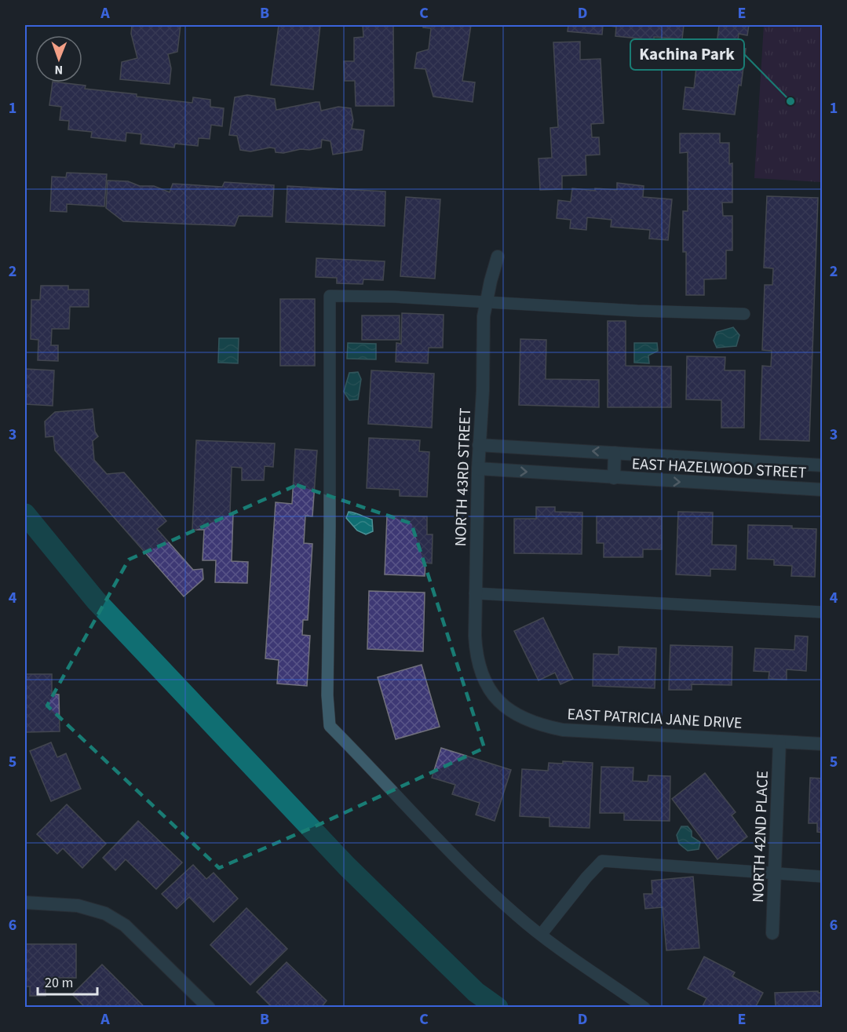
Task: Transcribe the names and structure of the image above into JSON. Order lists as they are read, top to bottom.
{
  "streets": {
    "street": [
      "EAST HAZELWOOD STREET",
      "NORTH 43RD STREET",
      "EAST PATRICIA JANE DRIVE",
      "NORTH 42ND PLACE"
    ]
  },
  "crossings": [
    ["EAST HAZELWOOD STREET", "NORTH 43RD STREET"],
    ["NORTH 43RD STREET", "EAST PATRICIA JANE DRIVE"],
    ["EAST PATRICIA JANE DRIVE", "NORTH 42ND PLACE"]
  ],
  "places": ["Kachina Park"],
  "scale_bar": "20 m",
  "north": "bottom",
  "grid": {
    "columns": [
      "A",
      "B",
      "C",
      "D",
      "E"
    ],
    "rows": [
      "1",
      "2",
      "3",
      "4",
      "5",
      "6"
    ]
  }
}
